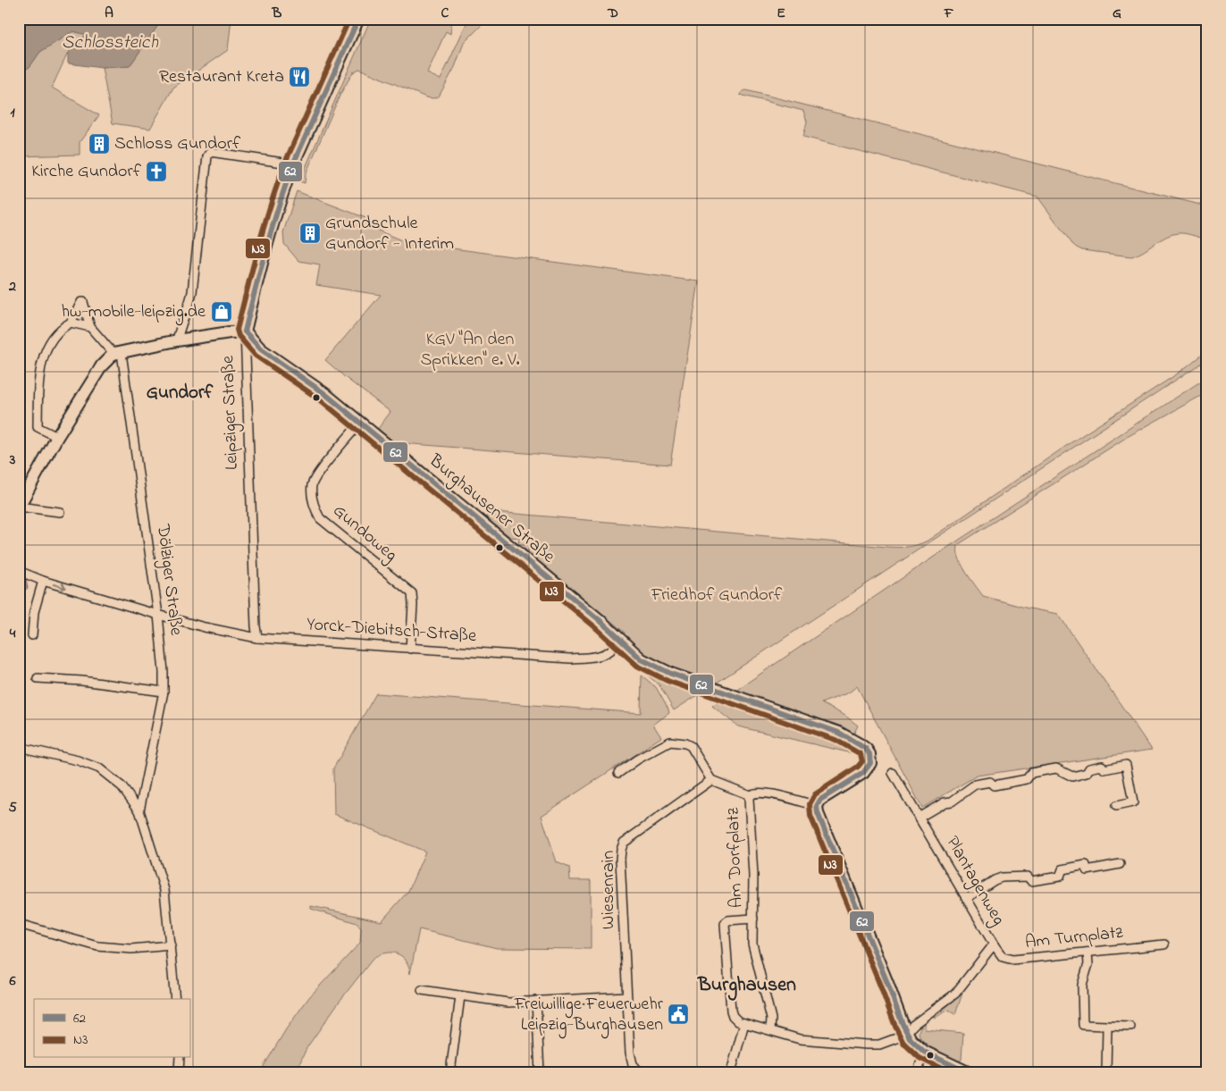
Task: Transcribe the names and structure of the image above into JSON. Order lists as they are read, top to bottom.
{
  "streets": {
    "street": [
      "Leipziger Straße",
      "Burghausener Straße",
      "Gundoweg",
      "Dölziger Straße",
      "Yorck-Diebitsch-Straße",
      "Am Dorfplatz",
      "Plantagenweg",
      "Wiesenrain",
      "Am Turnplatz"
    ]
  },
  "crossings": [
    ["Leipziger Straße", "Burghausener Straße"],
    ["Leipziger Straße", "Yorck-Diebitsch-Straße"],
    ["Burghausener Straße", "Gundoweg"],
    ["Burghausener Straße", "Yorck-Diebitsch-Straße"],
    ["Gundoweg", "Yorck-Diebitsch-Straße"],
    ["Dölziger Straße", "Yorck-Diebitsch-Straße"],
    ["Plantagenweg", "Am Turnplatz"]
  ],
  "districts": ["Gundorf", "Burghausen"],
  "water": ["Schlossteich"],
  "parks": ["KGV \"An den Sprikken\" e. V.", "Friedhof Gundorf"],
  "places": {
    "restaurant": ["Restaurant Kreta"],
    "building": ["Schloss Gundorf", "Grundschule Gundorf - Interim"],
    "church": ["Kirche Gundorf"],
    "shop": ["hw-mobile-leipzig.de"],
    "public building": ["Freiwillige Feuerwehr Leipzig-Burghausen"]
  },
  "lines": ["transit line 62", "transit line N3"],
  "legend": ["62", "N3"],
  "grid": {
    "columns": [
      "A",
      "B",
      "C",
      "D",
      "E",
      "F",
      "G"
    ],
    "rows": [
      "1",
      "2",
      "3",
      "4",
      "5",
      "6"
    ]
  }
}
